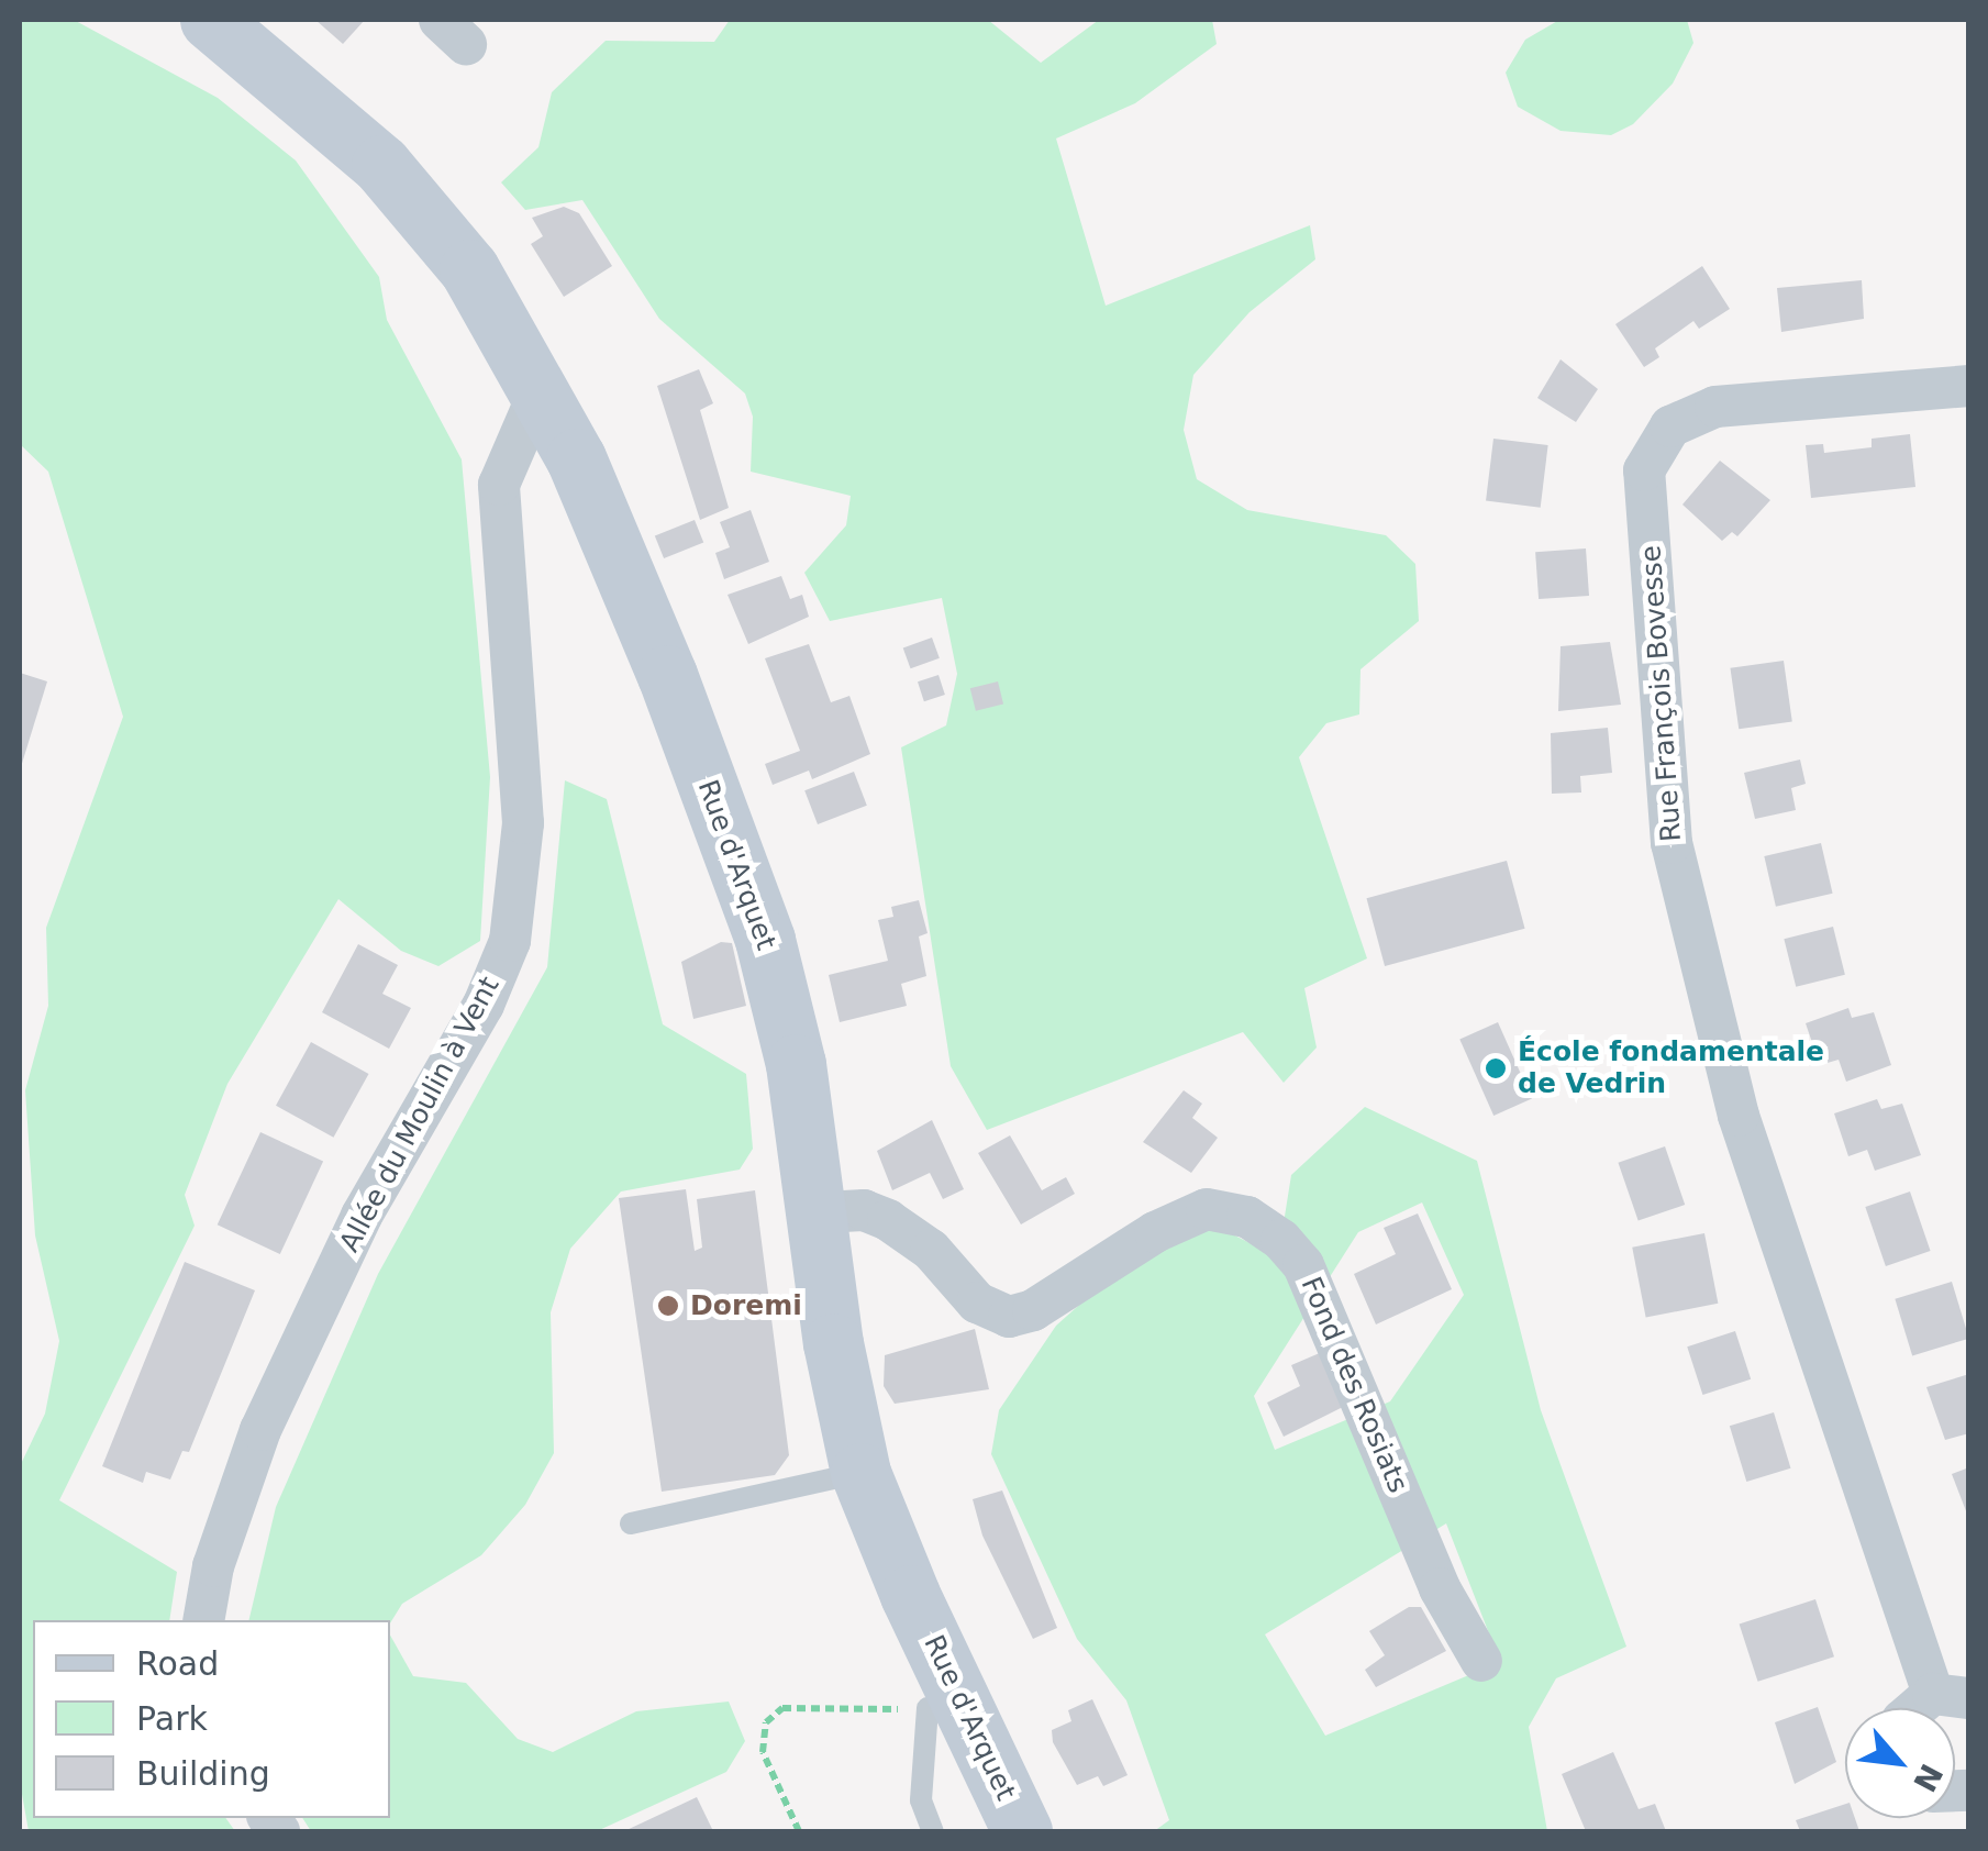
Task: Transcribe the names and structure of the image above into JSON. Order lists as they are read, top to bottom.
{
  "streets": {
    "street": [
      "Rue François Bovesse",
      "Rue d'Arquet",
      "Allée du Moulin à Vent",
      "Fond des Rosiats"
    ]
  },
  "crossings": [
    ["Rue d'Arquet", "Allée du Moulin à Vent"],
    ["Rue d'Arquet", "Fond des Rosiats"]
  ],
  "places": ["École fondamentale de Vedrin", "Doremi"],
  "legend": ["Road", "Park", "Building"],
  "north": "bottom right"
}
